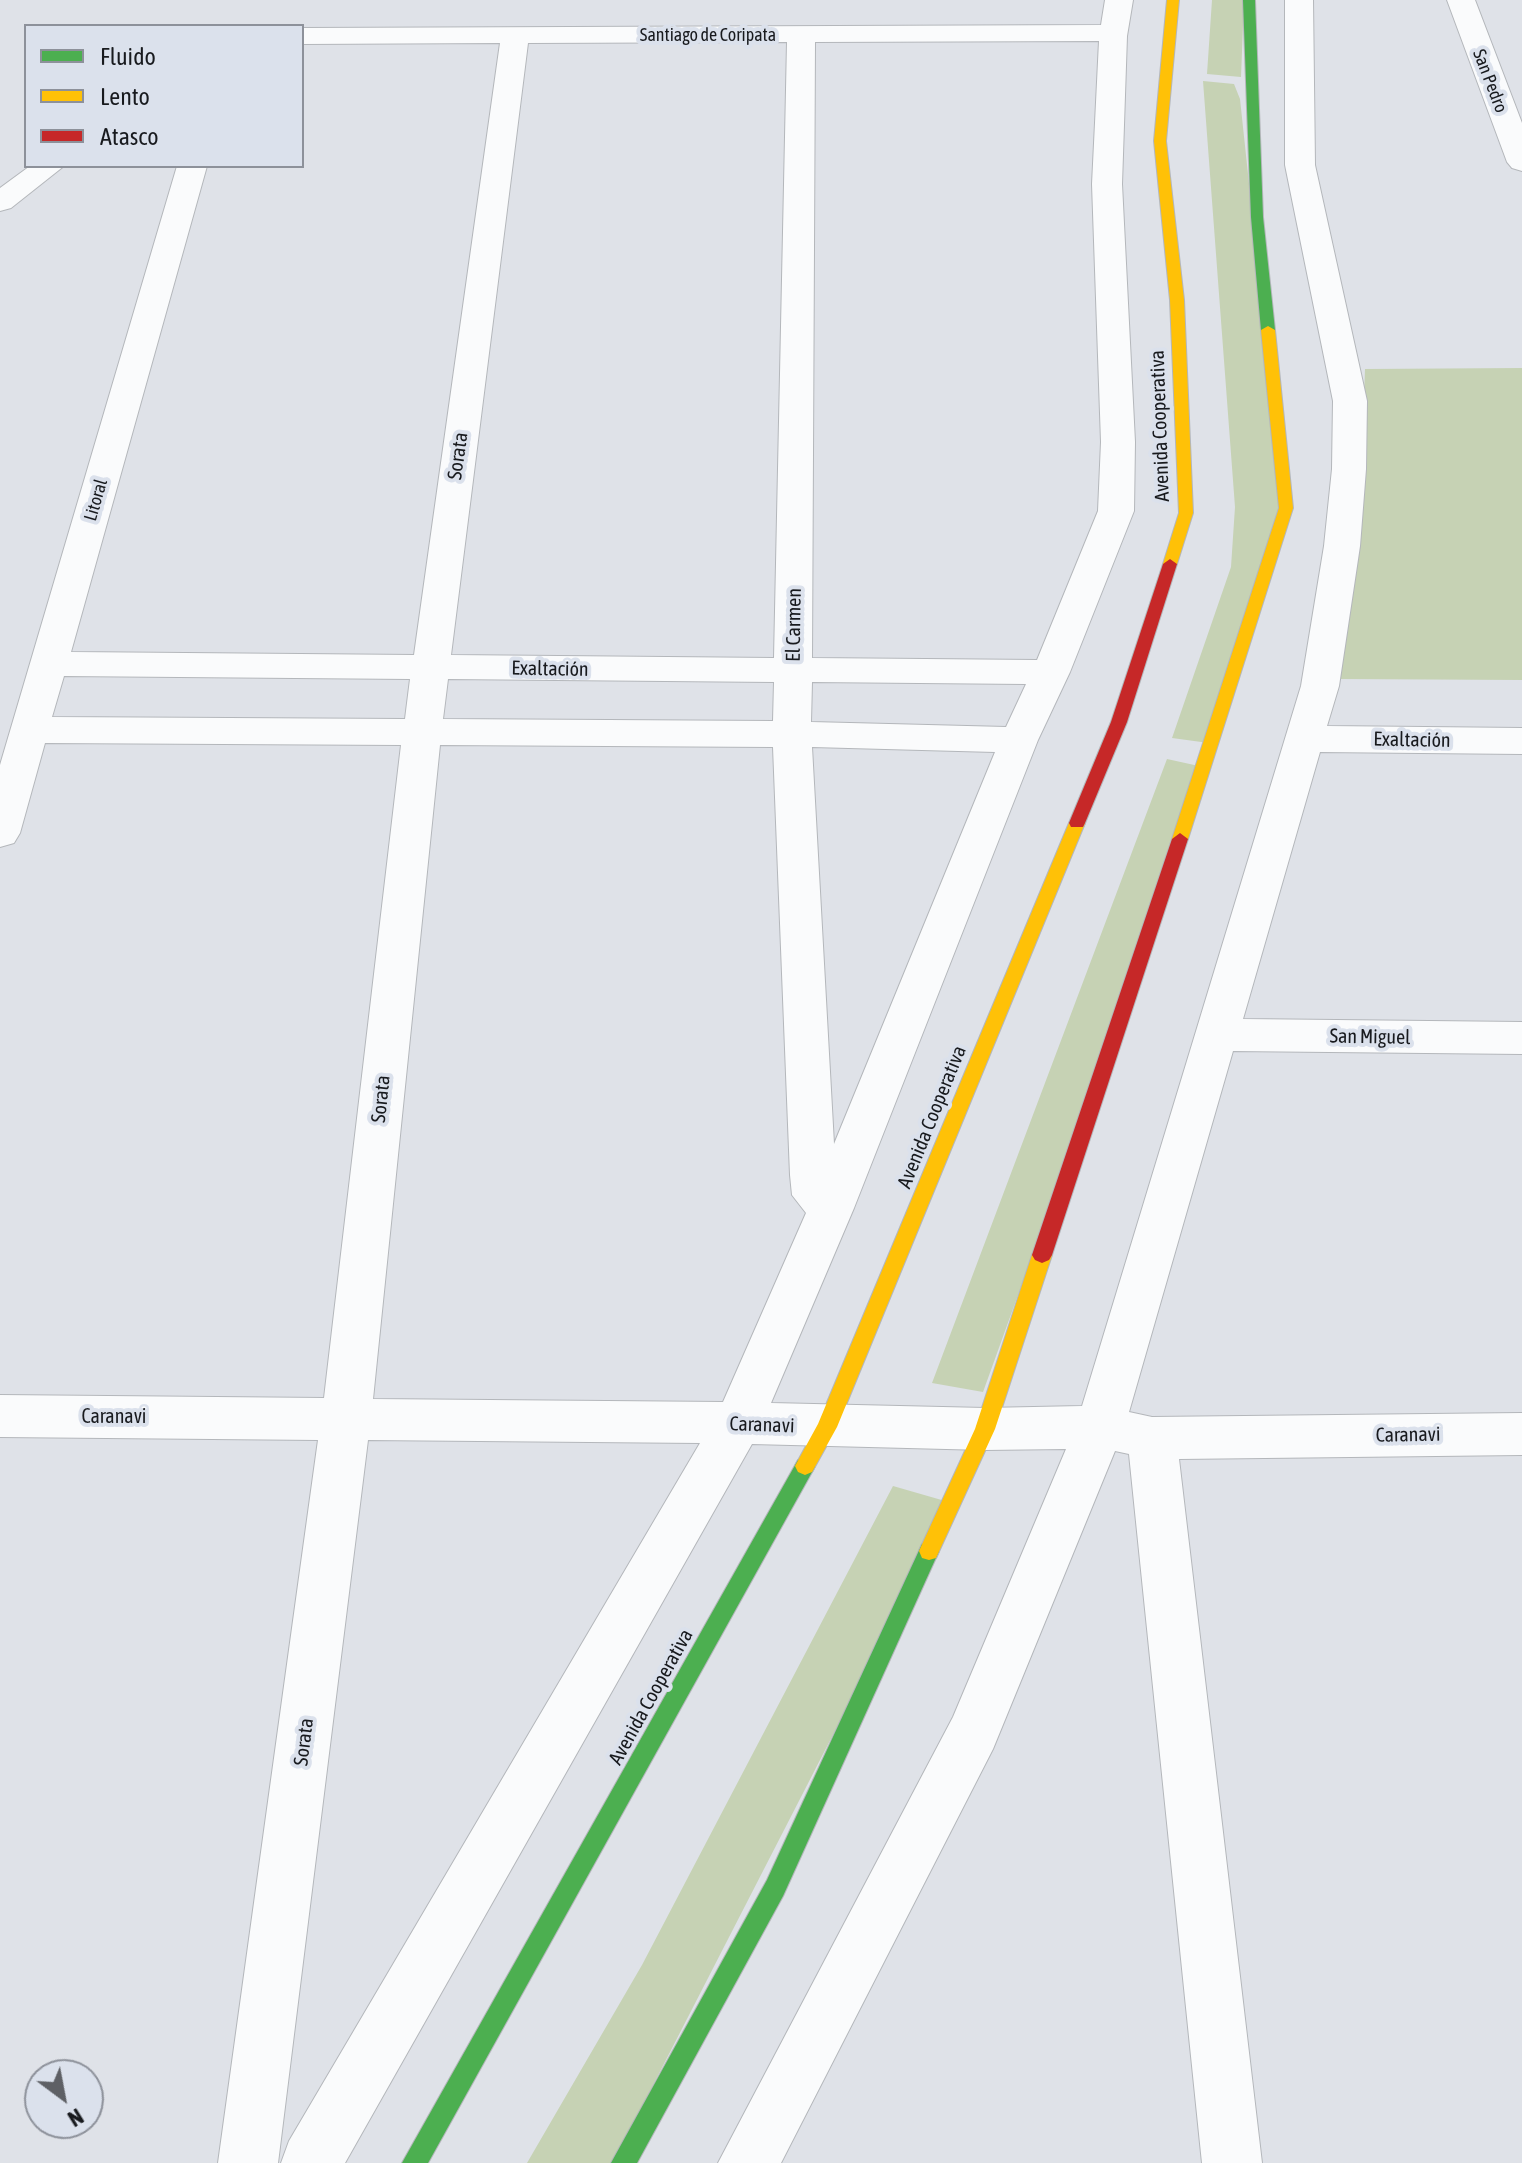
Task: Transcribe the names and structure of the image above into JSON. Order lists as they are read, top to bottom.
{
  "streets": {
    "street": [
      "Santiago de Coripata",
      "San Pedro",
      "Avenida Cooperativa",
      "Sorata",
      "Litoral",
      "El Carmen",
      "Exaltación",
      "San Miguel",
      "Caranavi"
    ]
  },
  "crossings": [
    ["Santiago de Coripata", "Sorata"],
    ["Santiago de Coripata", "El Carmen"],
    ["Avenida Cooperativa", "Caranavi"],
    ["Sorata", "Exaltación"],
    ["Sorata", "Caranavi"],
    ["Litoral", "Exaltación"],
    ["El Carmen", "Exaltación"]
  ],
  "legend": ["Fluido", "Lento", "Atasco"],
  "north": "bottom right"
}
